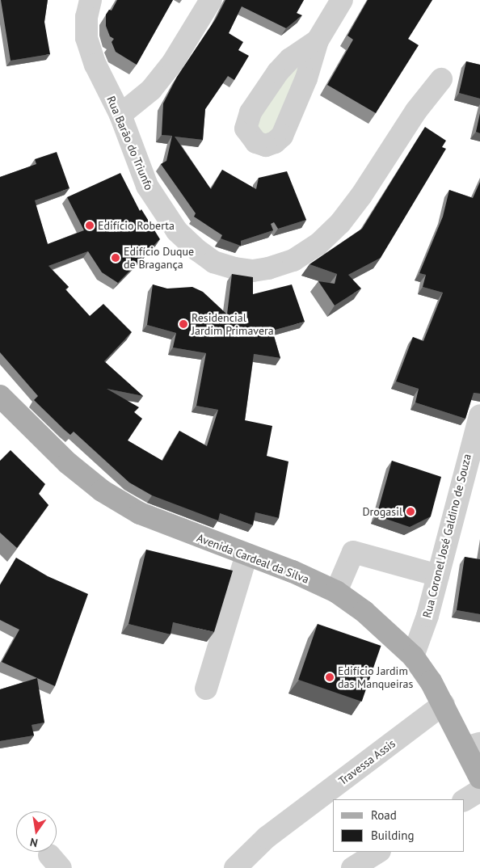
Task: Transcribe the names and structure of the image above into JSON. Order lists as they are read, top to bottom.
{
  "streets": {
    "main road": ["Avenida Cardeal da Silva"],
    "street": ["Rua Barão do Triunfo", "Rua Coronel José Galdino de Souza", "Travessa Assis"]
  },
  "crossings": [
    ["Rua Coronel José Galdino de Souza", "Avenida Cardeal da Silva"],
    ["Avenida Cardeal da Silva", "Travessa Assis"]
  ],
  "places": [
    "Edifício Roberta",
    "Edifício Duque de Bragança",
    "Residencial Jardim Primavera",
    "Drogasil",
    "Edifício Jardim das Manqueiras"
  ],
  "legend": ["Road", "Building"],
  "north": "bottom"
}
